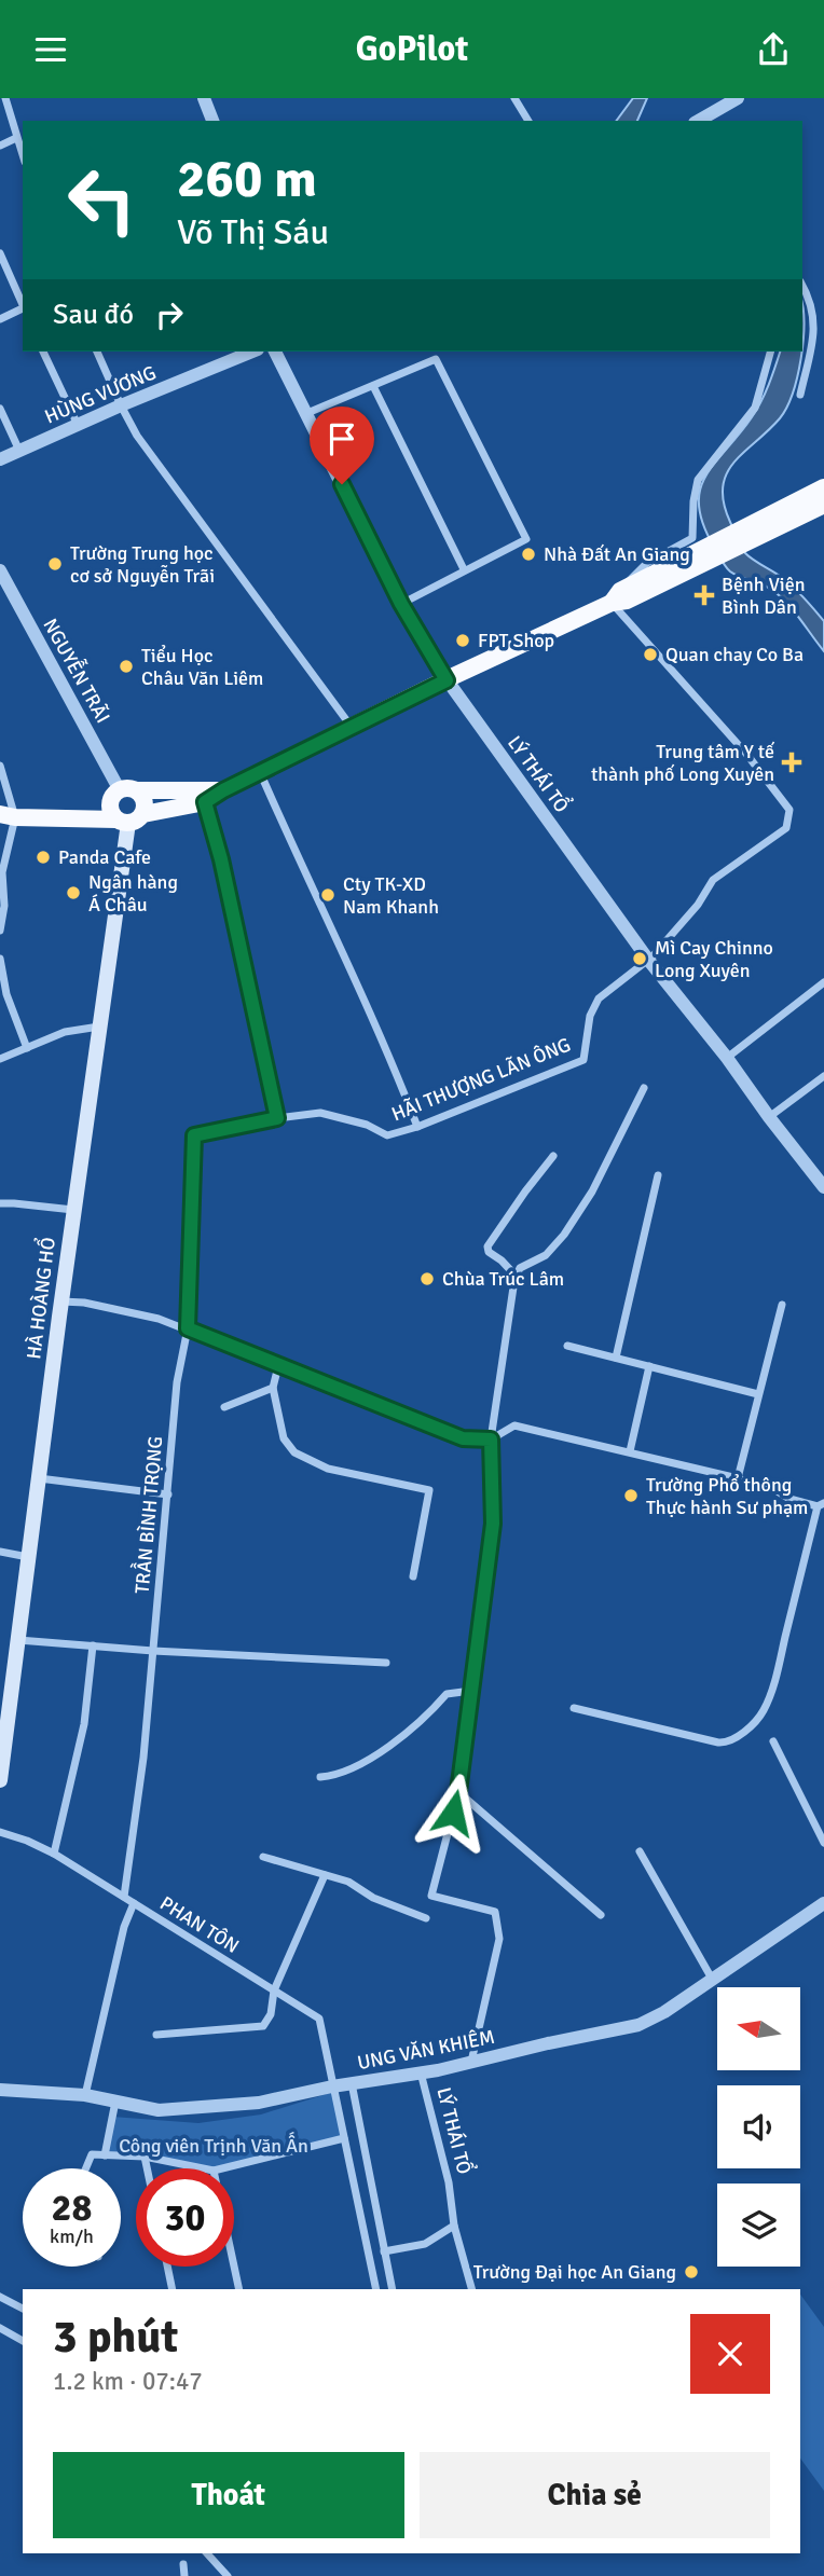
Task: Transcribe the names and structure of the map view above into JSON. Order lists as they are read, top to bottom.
{
  "streets": {
    "main road": ["HÀ HOÀNG HỔ"],
    "street": [
      "HÙNG VƯƠNG",
      "NGUYỄN TRÃI",
      "LÝ THÁI TỔ",
      "HÃI THƯỢNG LÃN ÔNG",
      "TRẦN BÌNH TRỌNG",
      "PHAN TÔN",
      "UNG VĂN KHIÊM"
    ]
  },
  "crossings": [
    ["LÝ THÁI TỔ", "HÃI THƯỢNG LÃN ÔNG"],
    ["LÝ THÁI TỔ", "UNG VĂN KHIÊM"],
    ["HÃI THƯỢNG LÃN ÔNG", "TRẦN BÌNH TRỌNG"],
    ["TRẦN BÌNH TRỌNG", "PHAN TÔN"],
    ["PHAN TÔN", "UNG VĂN KHIÊM"]
  ],
  "parks": ["Công viên Trịnh Văn Ấn"],
  "places": {
    "other": [
      "Nhà Đất An Giang",
      "Trường Trung học cơ sở Nguyễn Trãi",
      "FPT Shop",
      "Quan chay Co Ba",
      "Tiểu Học Châu Văn Liêm",
      "Panda Cafe",
      "Ngân hàng Á Châu",
      "Cty TK-XD Nam Khanh",
      "Mì Cay Chinno Long Xuyên",
      "Chùa Trúc Lâm",
      "Trường Phổ thông Thực hành Sư phạm",
      "Trường Đại học An Giang"
    ],
    "health": ["Bệnh Viện Bình Dân", "Trung tâm Y tế thành phố Long Xuyên"]
  },
  "north": "left",
  "page": {
    "header": "GoPilot",
    "turn": ["260 m", "Võ Thị Sáu"],
    "then": "Sau đó",
    "speed": "28 km/h",
    "limit": "30",
    "heading": ["3 phút", "1.2 km · 07:47"],
    "buttons": ["Thoát", "Chia sẻ"]
  }
}
